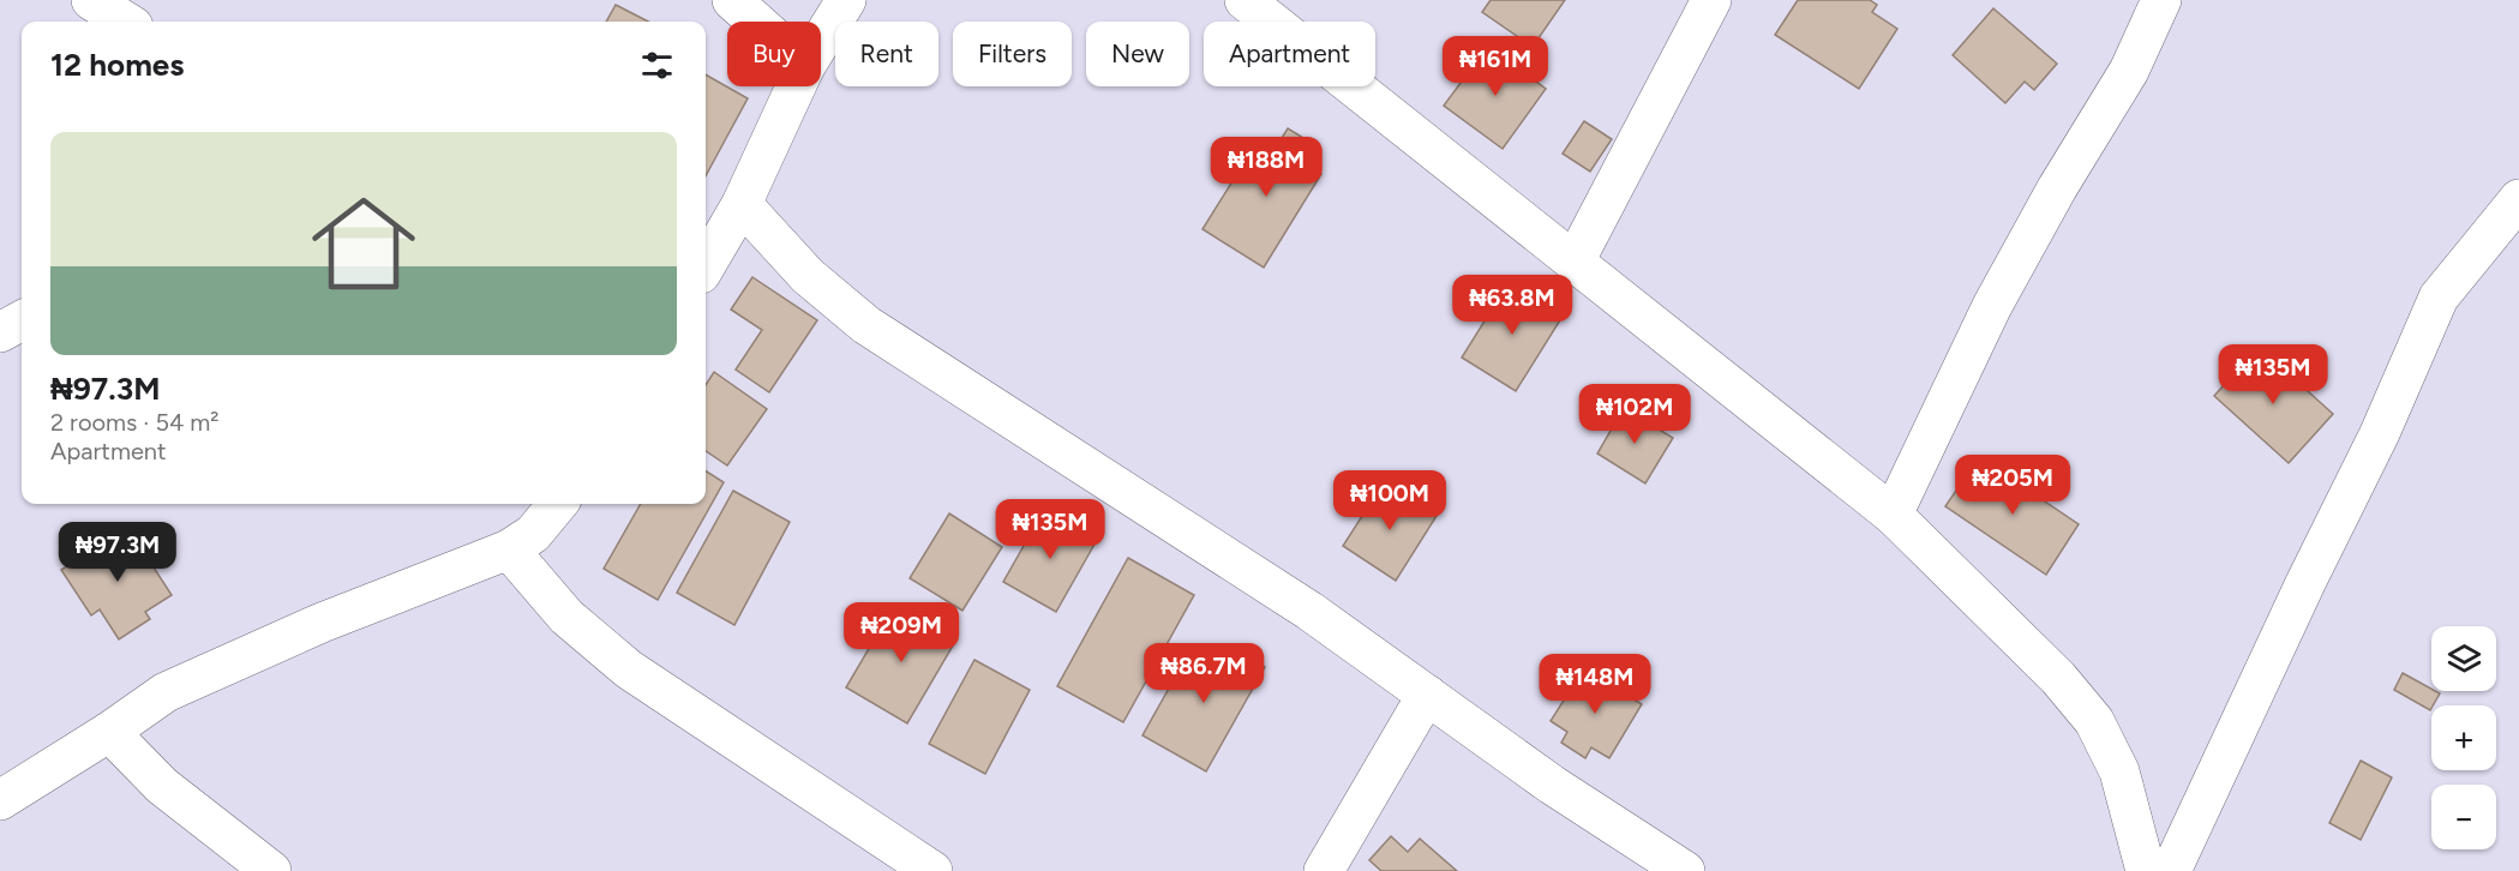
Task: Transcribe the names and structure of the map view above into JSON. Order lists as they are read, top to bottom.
{
  "page": {
    "chip": [
      "Buy",
      "Rent",
      "Filters",
      "New",
      "Apartment"
    ],
    "heading": "12 homes",
    "price": [
      "₦161M",
      "₦188M",
      "₦63.8M",
      "₦135M",
      "₦102M",
      "₦205M",
      "₦100M",
      "₦135M",
      "₦97.3M",
      "₦209M",
      "₦86.7M",
      "₦148M"
    ],
    "list": [
      {
        "name": "₦97.3M",
        "note": "2 rooms · 54 m² · Apartment"
      }
    ],
    "map_buttons": ["+", "−"]
  }
}
